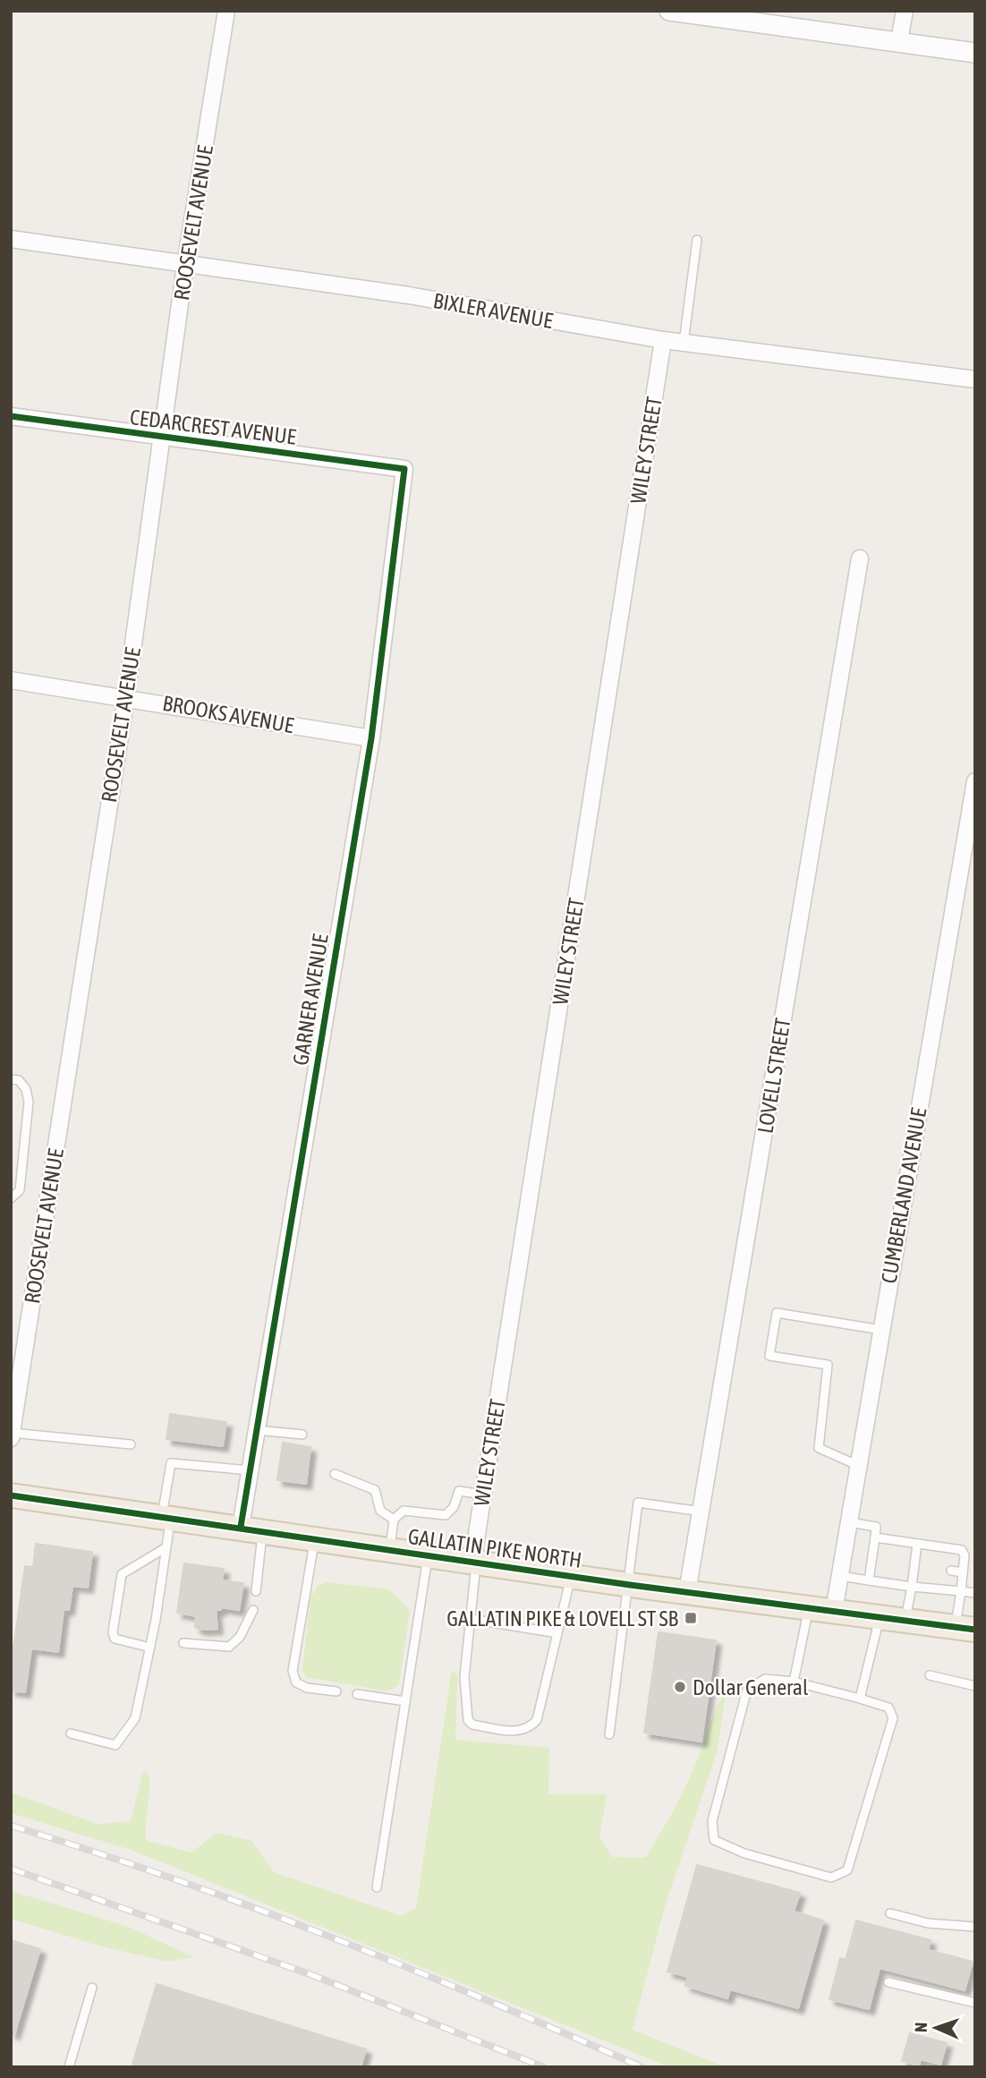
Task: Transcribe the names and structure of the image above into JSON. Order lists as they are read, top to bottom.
{
  "streets": {
    "main road": ["GALLATIN PIKE NORTH"],
    "street": [
      "ROOSEVELT AVENUE",
      "BIXLER AVENUE",
      "CEDARCREST AVENUE",
      "WILEY STREET",
      "BROOKS AVENUE",
      "GARNER AVENUE",
      "LOVELL STREET",
      "CUMBERLAND AVENUE"
    ]
  },
  "crossings": [
    ["ROOSEVELT AVENUE", "BIXLER AVENUE"],
    ["ROOSEVELT AVENUE", "CEDARCREST AVENUE"],
    ["ROOSEVELT AVENUE", "BROOKS AVENUE"],
    ["BIXLER AVENUE", "WILEY STREET"],
    ["CEDARCREST AVENUE", "GARNER AVENUE"],
    ["WILEY STREET", "GALLATIN PIKE NORTH"],
    ["BROOKS AVENUE", "GARNER AVENUE"],
    ["GARNER AVENUE", "GALLATIN PIKE NORTH"],
    ["LOVELL STREET", "GALLATIN PIKE NORTH"],
    ["CUMBERLAND AVENUE", "GALLATIN PIKE NORTH"]
  ],
  "places": {
    "transit": ["GALLATIN PIKE & LOVELL ST SB"],
    "other": ["Dollar General"]
  },
  "north": "left"
}
